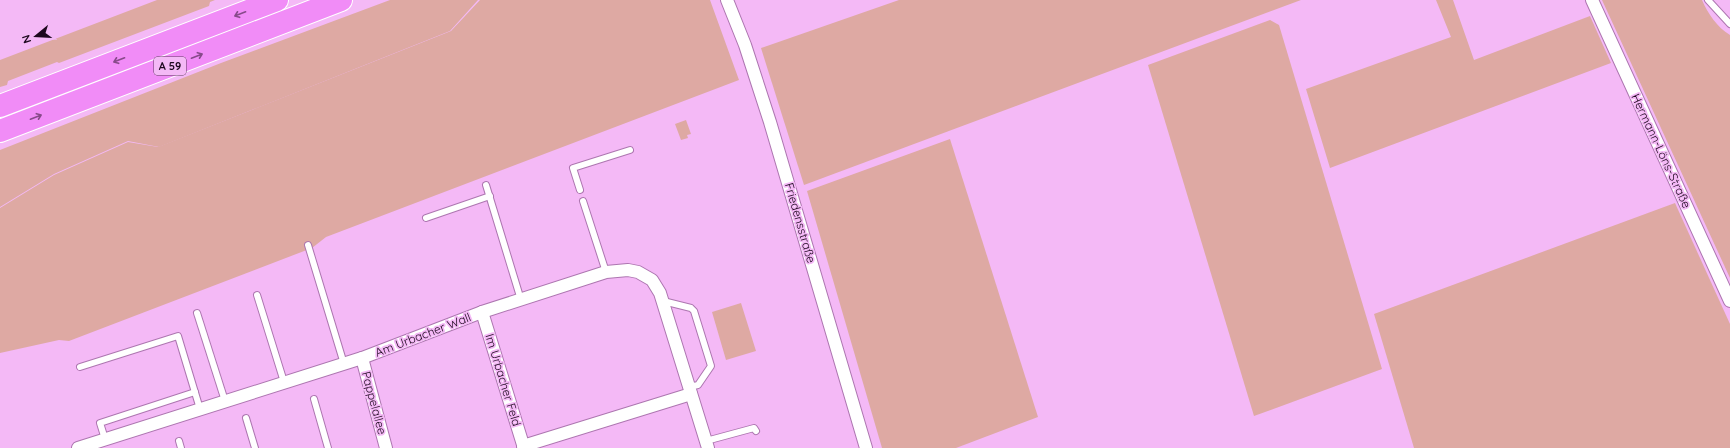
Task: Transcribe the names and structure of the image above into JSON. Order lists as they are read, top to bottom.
{
  "streets": {
    "highway": ["A 59"],
    "street": [
      "Hermann-Löns-Straße",
      "Friedensstraße",
      "Am Urbacher Wall",
      "Im Urbacher Feld",
      "Pappelallee"
    ]
  },
  "crossings": [
    ["Am Urbacher Wall", "Im Urbacher Feld"],
    ["Am Urbacher Wall", "Pappelallee"]
  ],
  "north": "left"
}
